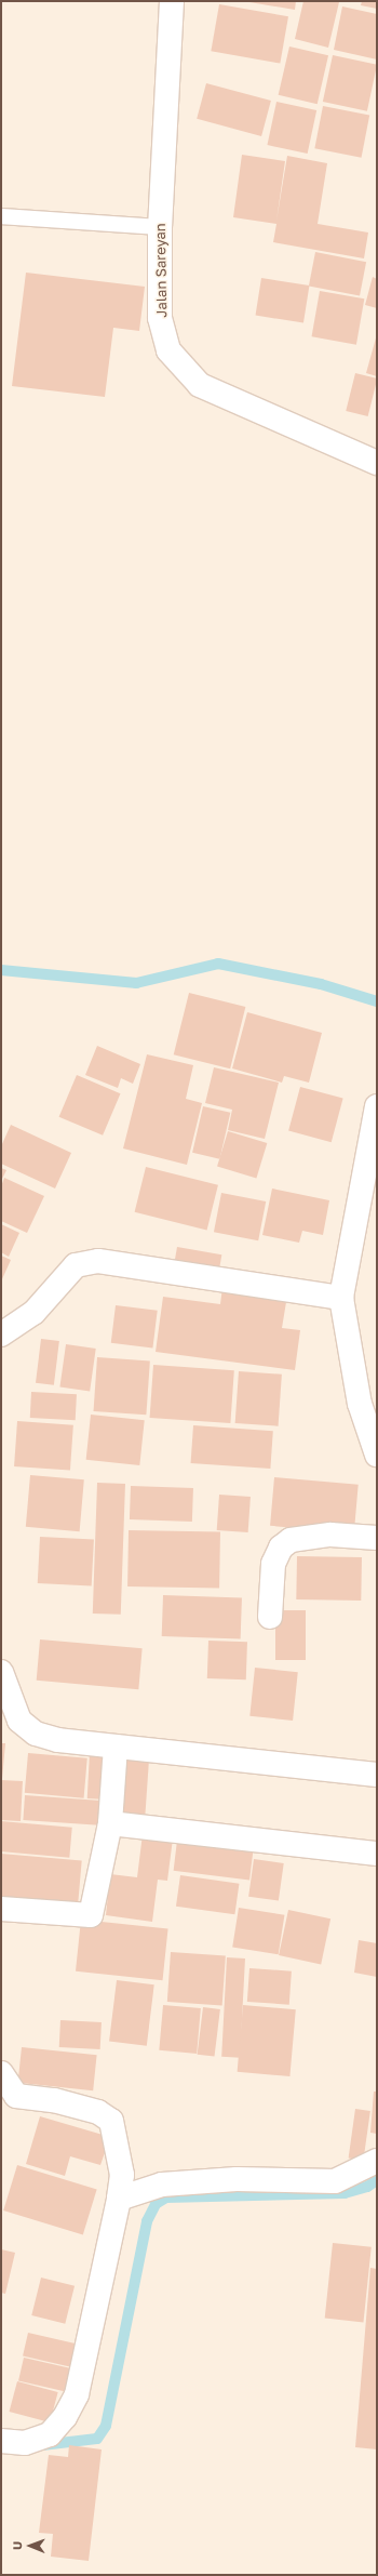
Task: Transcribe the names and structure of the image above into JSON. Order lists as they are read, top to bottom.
{
  "streets": {
    "street": ["Jalan Sareyan"]
  },
  "north": "left"
}
